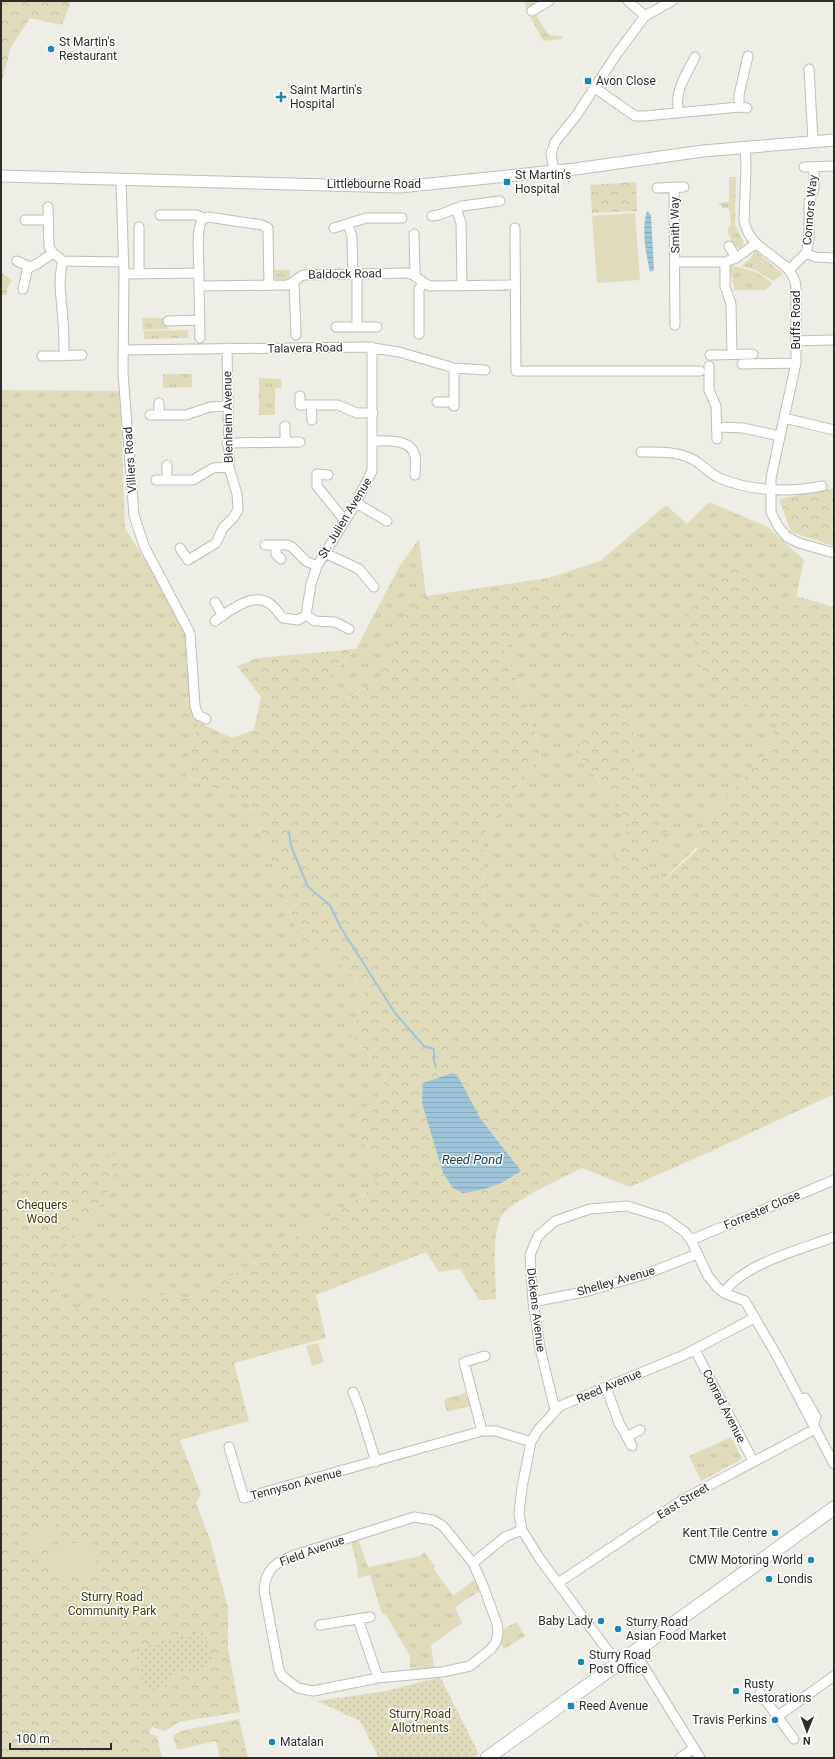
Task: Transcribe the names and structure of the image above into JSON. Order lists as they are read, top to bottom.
{
  "streets": {
    "main road": ["Littlebourne Road"],
    "street": [
      "Connors Way",
      "Smith Way",
      "Baldock Road",
      "Buffs Road",
      "Talavera Road",
      "Blenheim Avenue",
      "Villiers Road",
      "St. Julien Avenue",
      "Forrester Close",
      "Shelley Avenue",
      "Dickens Avenue",
      "Reed Avenue",
      "Conrad Avenue",
      "Tennyson Avenue",
      "East Street",
      "Field Avenue"
    ]
  },
  "crossings": [
    ["Littlebourne Road", "Villiers Road"],
    ["Connors Way", "Buffs Road"],
    ["Talavera Road", "Blenheim Avenue"],
    ["Talavera Road", "Villiers Road"],
    ["Talavera Road", "St. Julien Avenue"],
    ["Forrester Close", "Dickens Avenue"],
    ["Shelley Avenue", "Dickens Avenue"],
    ["Dickens Avenue", "Reed Avenue"],
    ["Reed Avenue", "Conrad Avenue"],
    ["Reed Avenue", "Tennyson Avenue"],
    ["Reed Avenue", "East Street"],
    ["Conrad Avenue", "East Street"]
  ],
  "water": ["Reed Pond"],
  "parks": ["Chequers Wood", "Sturry Road Community Park", "Sturry Road Allotments"],
  "places": {
    "other": [
      "St Martin's Restaurant",
      "Kent Tile Centre",
      "CMW Motoring World",
      "Londis",
      "Baby Lady",
      "Sturry Road Asian Food Market",
      "Sturry Road Post Office",
      "Rusty Restorations",
      "Travis Perkins",
      "Matalan"
    ],
    "transit": ["Avon Close", "St Martin's Hospital", "Reed Avenue"],
    "health": ["Saint Martin's Hospital"]
  },
  "scale_bar": "100 m",
  "north": "bottom"
}
